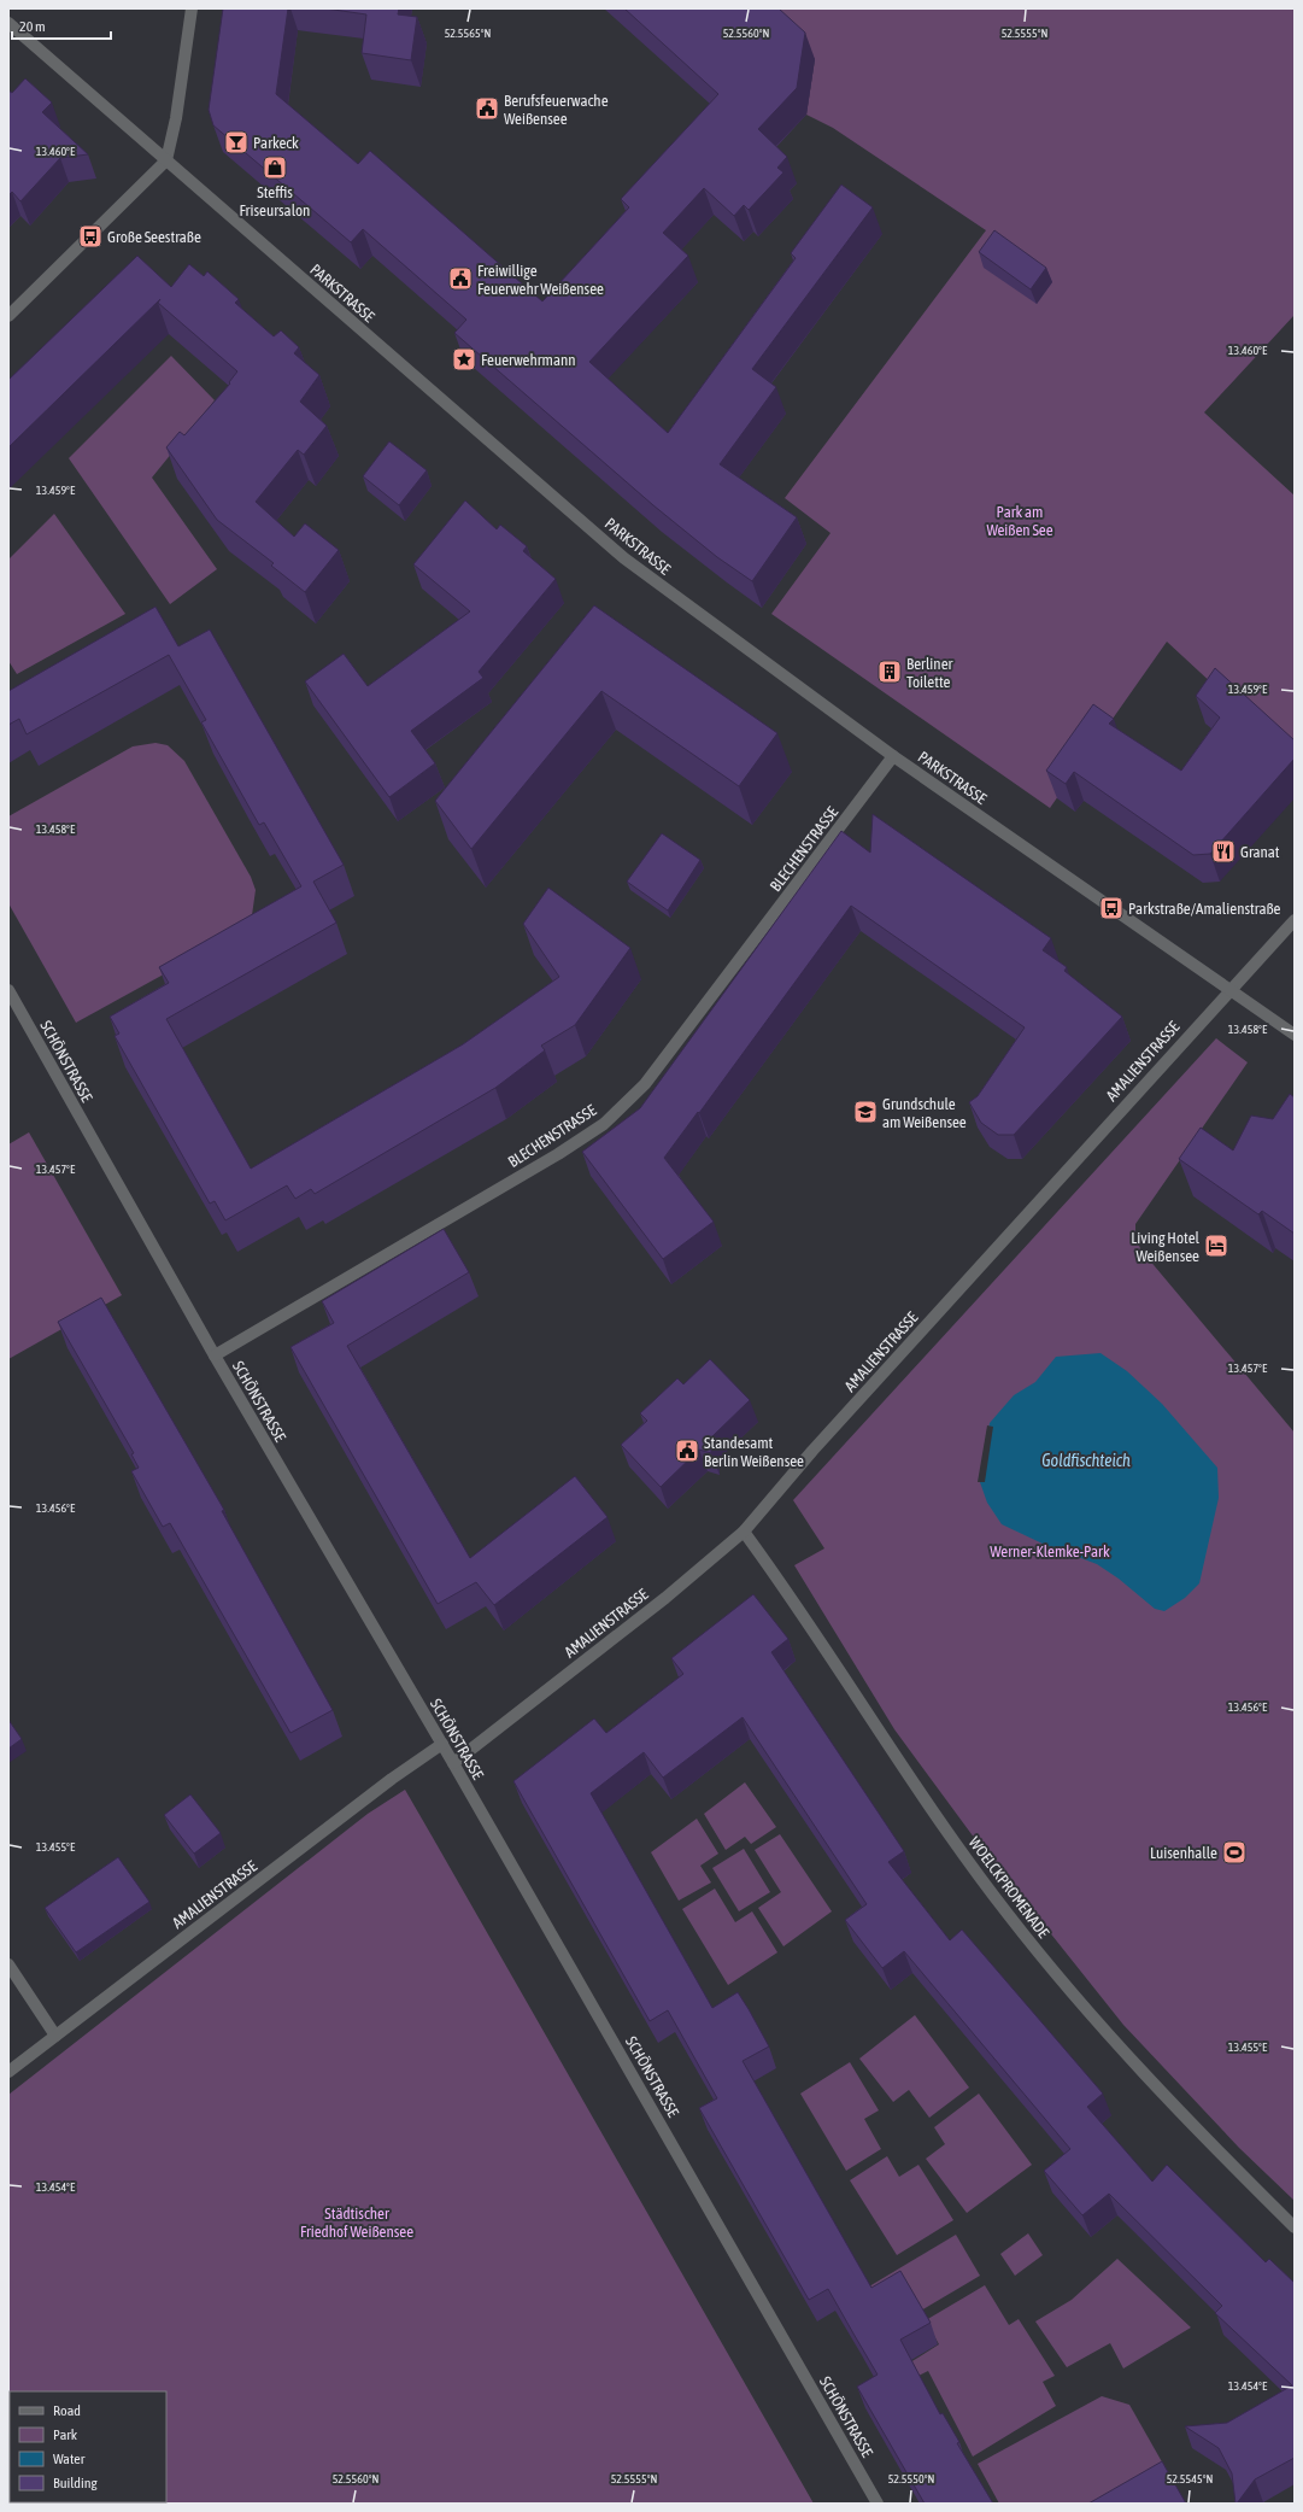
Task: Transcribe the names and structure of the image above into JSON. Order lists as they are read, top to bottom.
{
  "streets": {
    "street": [
      "PARKSTRASSE",
      "BLECHENSTRASSE",
      "SCHÖNSTRASSE",
      "AMALIENSTRASSE",
      "WOELCKPROMENADE"
    ]
  },
  "crossings": [
    ["PARKSTRASSE", "BLECHENSTRASSE"],
    ["PARKSTRASSE", "AMALIENSTRASSE"],
    ["BLECHENSTRASSE", "SCHÖNSTRASSE"],
    ["SCHÖNSTRASSE", "AMALIENSTRASSE"],
    ["AMALIENSTRASSE", "WOELCKPROMENADE"]
  ],
  "water": ["Goldfischteich"],
  "parks": ["Park am Weißen See", "Werner-Klemke-Park", "Städtischer Friedhof Weißensee"],
  "places": {
    "public building": ["Berufsfeuerwache Weißensee", "Freiwillige Feuerwehr Weißensee", "Standesamt Berlin Weißensee"],
    "bar": ["Parkeck"],
    "shop": ["Steffis Friseursalon"],
    "bus stop": ["Große Seestraße", "Parkstraße/Amalienstraße"],
    "place": ["Feuerwehrmann"],
    "building": ["Berliner Toilette"],
    "restaurant": ["Granat"],
    "school or university": ["Grundschule am Weißensee"],
    "hotel": ["Living Hotel Weißensee"],
    "sports": ["Luisenhalle"]
  },
  "legend": [
    "Road",
    "Park",
    "Water",
    "Building"
  ],
  "scale_bar": "20 m",
  "coordinates": [
    "52.5565°N",
    "52.5560°N",
    "52.5555°N",
    "13.460°E",
    "13.459°E",
    "13.458°E",
    "13.457°E",
    "13.456°E",
    "13.455°E",
    "13.454°E",
    "52.5550°N",
    "52.5545°N"
  ]
}
